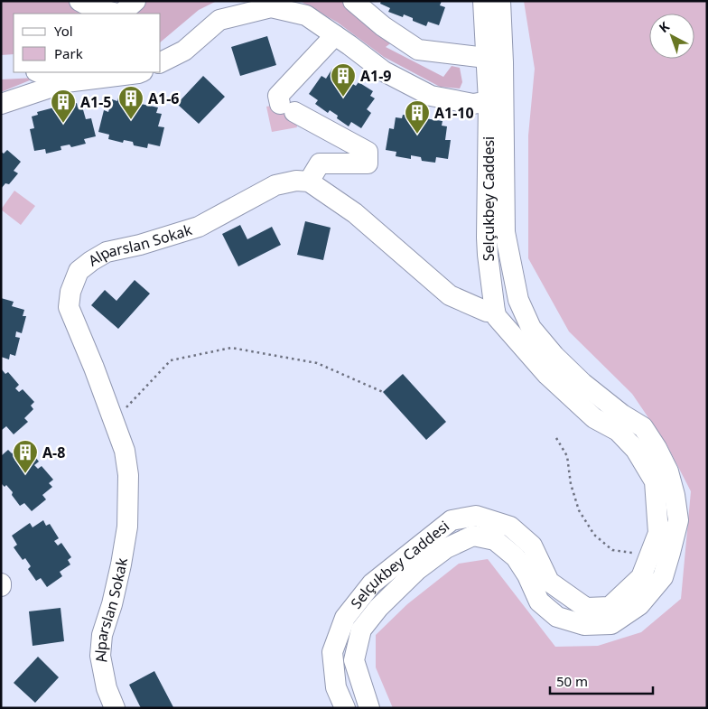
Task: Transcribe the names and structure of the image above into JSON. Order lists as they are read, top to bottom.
{
  "streets": {
    "street": ["Selçukbey Caddesi", "Alparslan Sokak"]
  },
  "places": {
    "building": [
      "A1-9",
      "A1-6",
      "A1-5",
      "A1-10",
      "A-8"
    ]
  },
  "legend": ["Yol", "Park"],
  "scale_bar": "50 m",
  "north": "top left"
}
